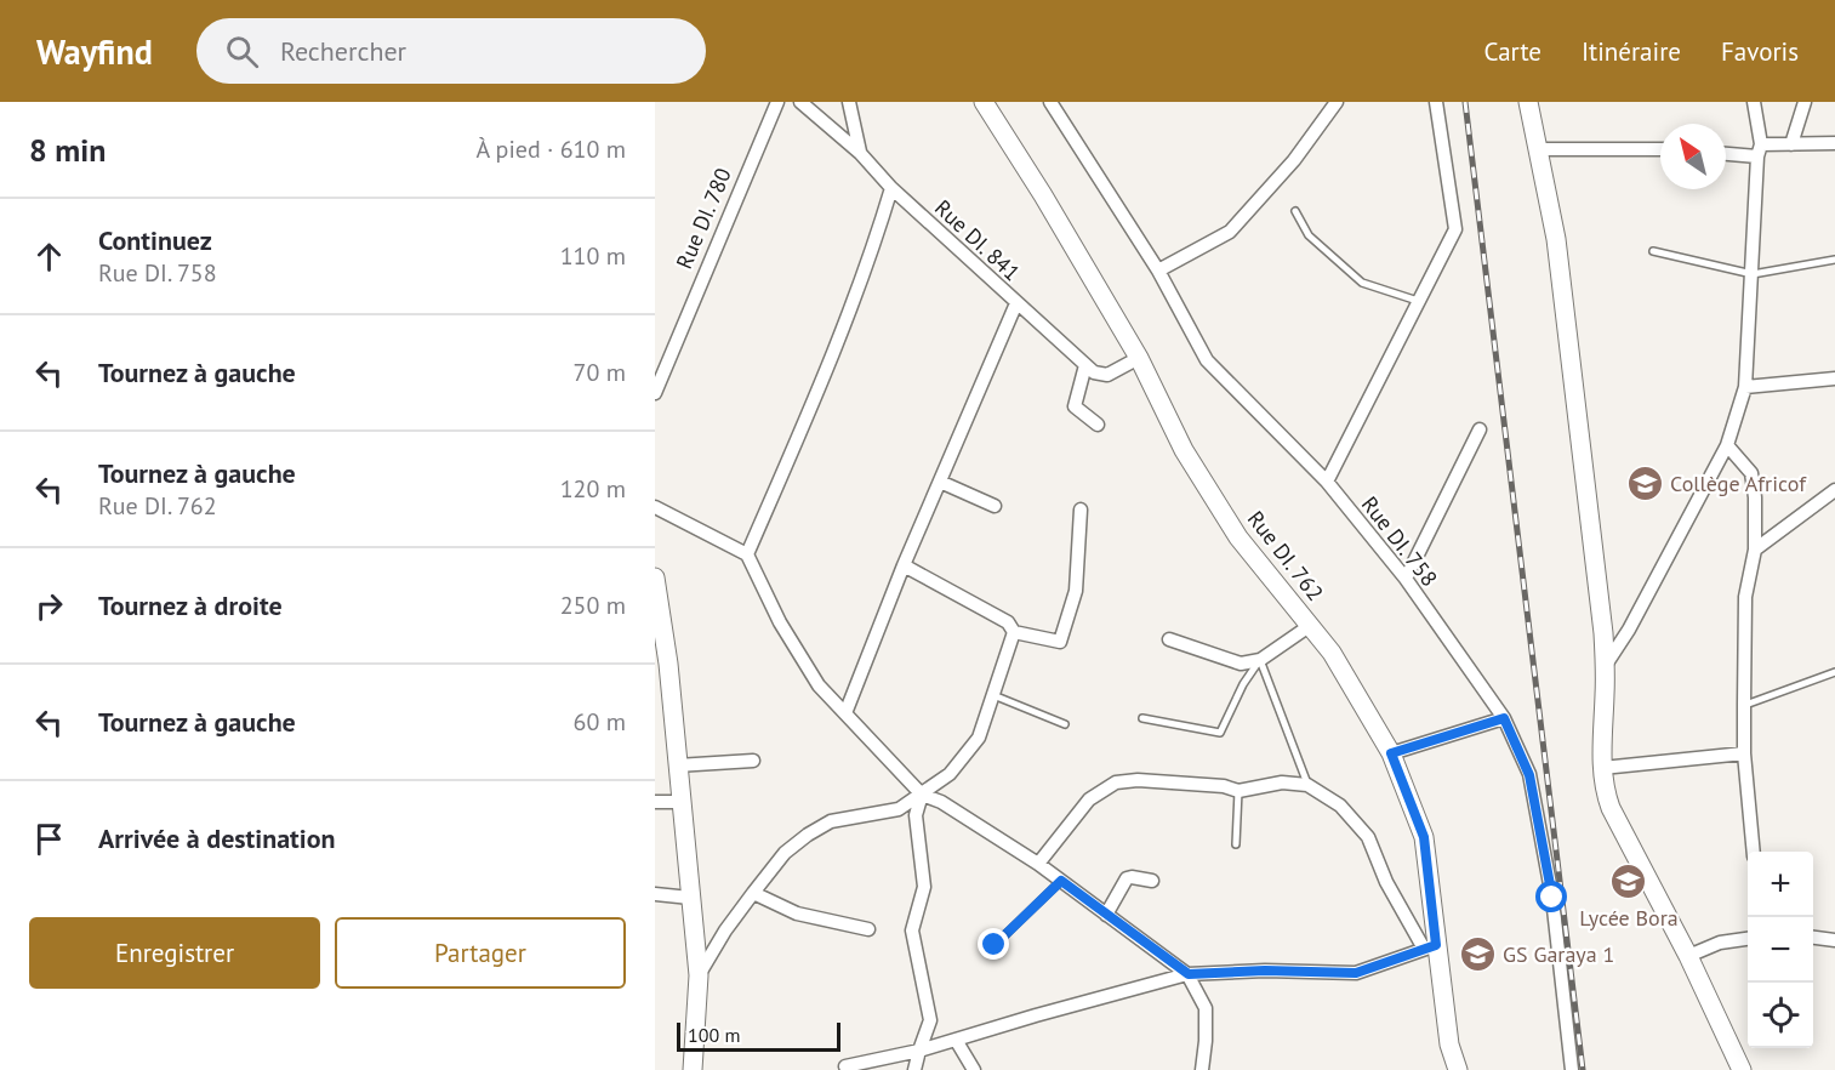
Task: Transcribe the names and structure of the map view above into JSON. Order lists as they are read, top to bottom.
{
  "streets": {
    "street": [
      "Rue DI. 780",
      "Rue DI. 841",
      "Rue DI. 758",
      "Rue DI. 762"
    ]
  },
  "places": {
    "school or university": ["Collège Africof", "Lycée Bora", "GS Garaya 1"]
  },
  "scale_bar": "100 m",
  "north": "top left",
  "page": {
    "header": "Wayfind",
    "search": "Rechercher",
    "nav": ["Carte", "Itinéraire", "Favoris"],
    "heading": ["8 min", "À pied · 610 m"],
    "list": [
      ["Continuez", "Rue DI. 758", "110 m"],
      ["Tournez à gauche", "70 m"],
      ["Tournez à gauche", "Rue DI. 762", "120 m"],
      ["Tournez à droite", "250 m"],
      ["Tournez à gauche", "60 m"],
      "Arrivée à destination"
    ],
    "map_buttons": ["+", "−"],
    "buttons": ["Enregistrer", "Partager"],
    "scale": "100 m"
  }
}
